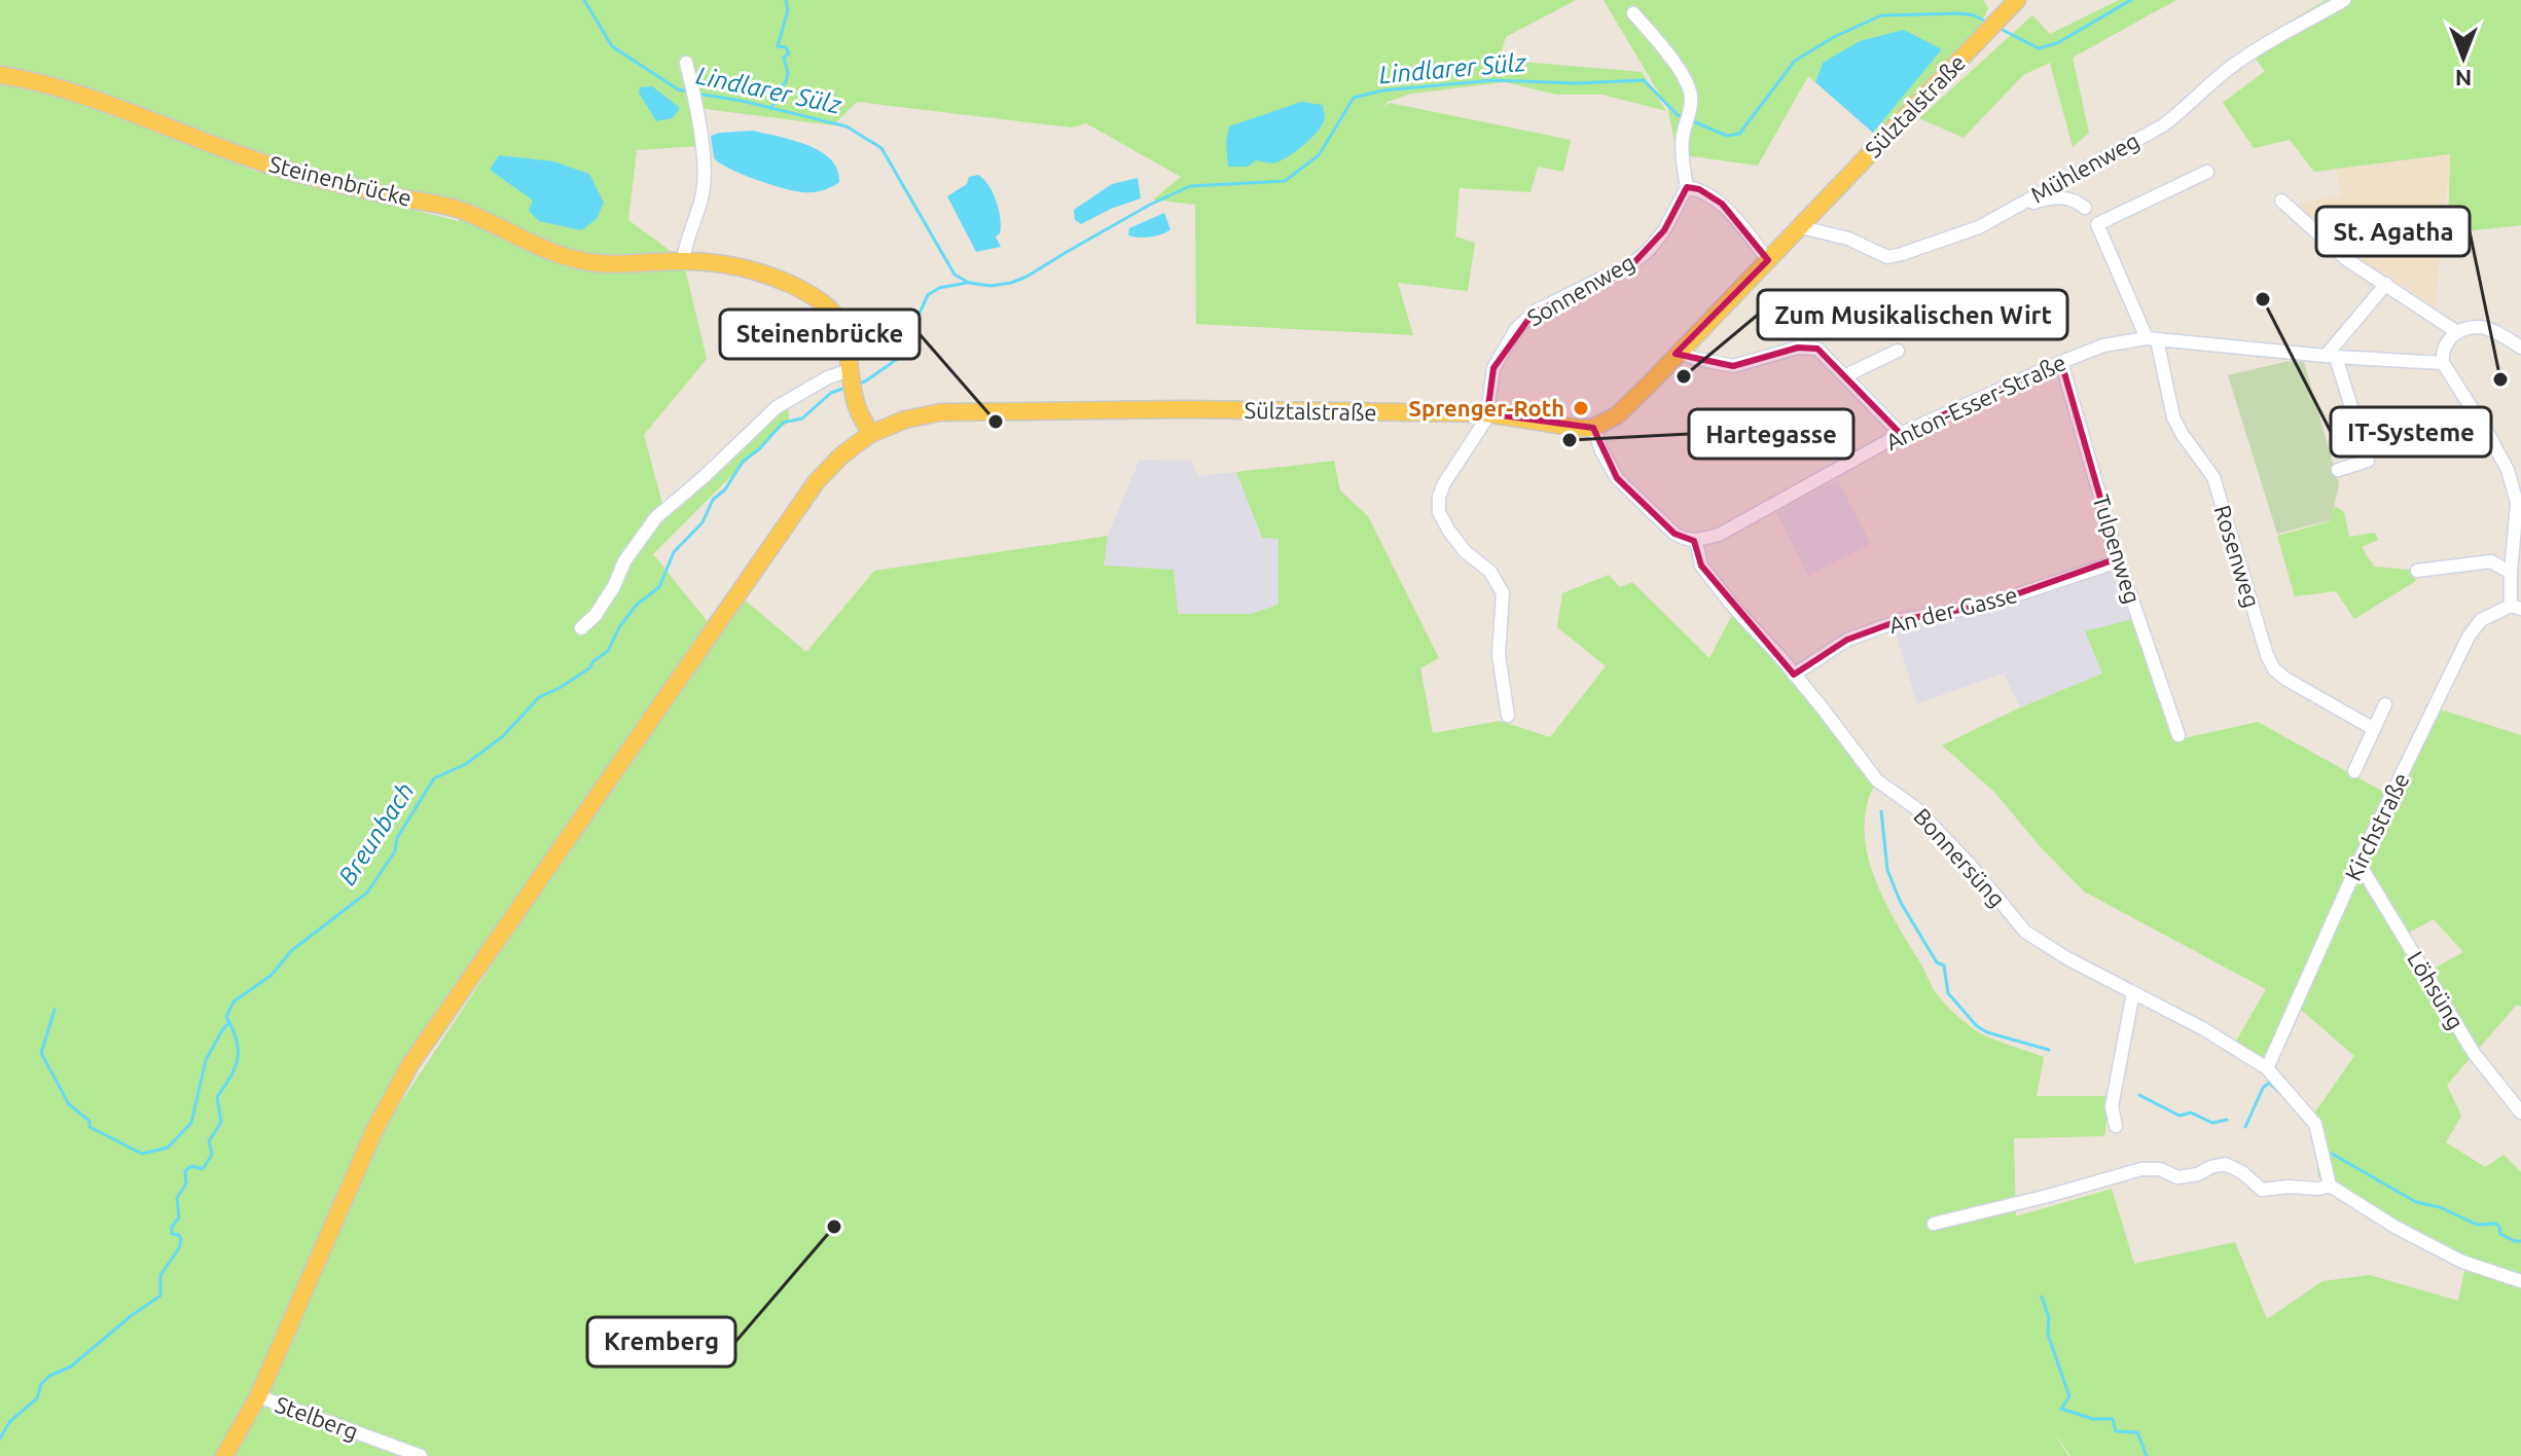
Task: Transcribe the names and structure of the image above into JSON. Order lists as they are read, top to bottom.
{
  "streets": {
    "main road": ["Sülztalstraße", "Steinenbrücke"],
    "street": [
      "Mühlenweg",
      "Sonnenweg",
      "Anton-Esser-Straße",
      "Tulpenweg",
      "Rosenweg",
      "An der Gasse",
      "Kirchstraße",
      "Bonnersüng",
      "Löhsüng",
      "Stelberg"
    ]
  },
  "crossings": [
    ["Sülztalstraße", "Mühlenweg"],
    ["Sülztalstraße", "Steinenbrücke"],
    ["Sülztalstraße", "Sonnenweg"],
    ["Anton-Esser-Straße", "Tulpenweg"],
    ["Anton-Esser-Straße", "Rosenweg"],
    ["Anton-Esser-Straße", "Kirchstraße"],
    ["Anton-Esser-Straße", "Bonnersüng"],
    ["Tulpenweg", "An der Gasse"],
    ["An der Gasse", "Bonnersüng"],
    ["Kirchstraße", "Bonnersüng"],
    ["Kirchstraße", "Löhsüng"]
  ],
  "water": ["Lindlarer Sülz", "Breunbach"],
  "places": [
    "IT-Systeme",
    "Zum Musikalischen Wirt",
    "St. Agatha",
    "Sprenger-Roth",
    "Steinenbrücke",
    "Hartegasse",
    "Kremberg"
  ],
  "north": "bottom"
}
